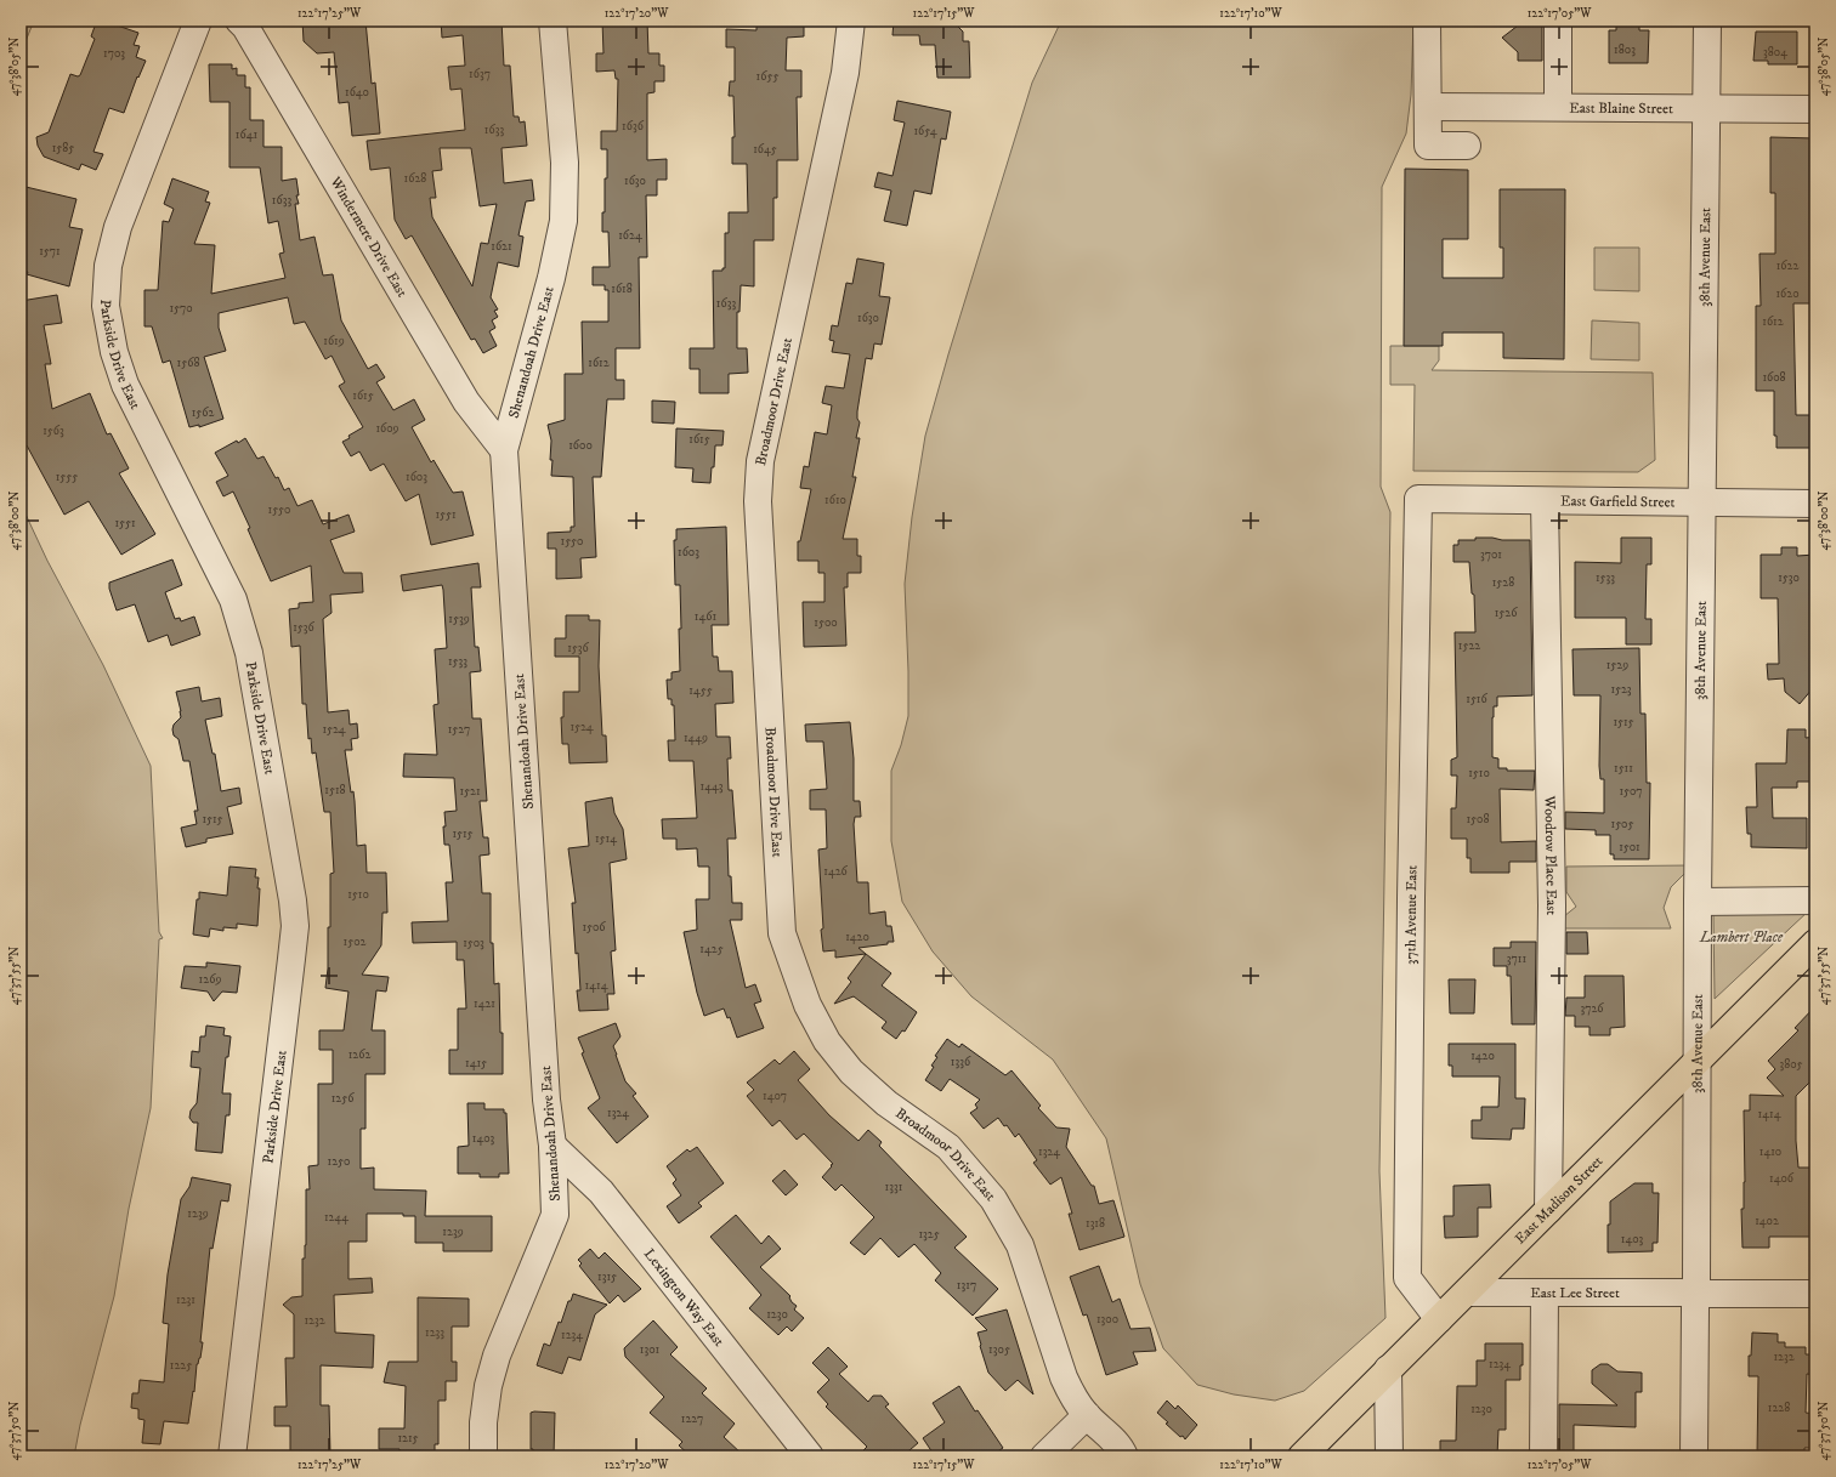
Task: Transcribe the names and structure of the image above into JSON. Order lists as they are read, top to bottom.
{
  "streets": {
    "main road": ["East Madison Street"],
    "street": [
      "East Blaine Street",
      "Windermere Drive East",
      "38th Avenue East",
      "Shenandoah Drive East",
      "Parkside Drive East",
      "Broadmoor Drive East",
      "East Garfield Street",
      "Woodrow Place East",
      "37th Avenue East",
      "East Lee Street",
      "Lexington Way East"
    ]
  },
  "crossings": [
    ["East Blaine Street", "38th Avenue East"],
    ["Windermere Drive East", "Shenandoah Drive East"],
    ["38th Avenue East", "East Garfield Street"],
    ["38th Avenue East", "East Madison Street"],
    ["38th Avenue East", "East Lee Street"],
    ["Shenandoah Drive East", "Lexington Way East"],
    ["East Garfield Street", "Woodrow Place East"],
    ["East Garfield Street", "37th Avenue East"],
    ["Woodrow Place East", "East Madison Street"],
    ["37th Avenue East", "East Madison Street"],
    ["East Madison Street", "East Lee Street"]
  ],
  "parks": ["Lambert Place"],
  "house_numbers": [
    "1803",
    "3804",
    "1703",
    "1637",
    "1655",
    "1640",
    "1636",
    "1633",
    "1654",
    "1641",
    "1585",
    "1645",
    "1628",
    "1630",
    "1633",
    "1624",
    "1621",
    "1571",
    "1622",
    "1618",
    "1620",
    "1633",
    "1570",
    "1630",
    "1612",
    "1619",
    "1568",
    "1612",
    "1608",
    "1615",
    "1562",
    "1609",
    "1563",
    "1615",
    "1600",
    "1555",
    "1603",
    "1610",
    "1550",
    "1551",
    "1551",
    "1550",
    "1603",
    "3701",
    "1533",
    "1530",
    "1528",
    "1526",
    "1461",
    "1539",
    "1500",
    "1536",
    "1522",
    "1536",
    "1533",
    "1529",
    "1523",
    "1455",
    "1516",
    "1515",
    "1524",
    "1524",
    "1527",
    "1449",
    "1511",
    "1510",
    "1443",
    "1518",
    "1521",
    "1507",
    "1515",
    "1508",
    "1505",
    "1515",
    "1514",
    "1501",
    "1426",
    "1510",
    "1506",
    "1420",
    "1502",
    "1503",
    "1425",
    "3711",
    "1269",
    "1414",
    "1421",
    "3726",
    "1262",
    "1420",
    "1336",
    "1415",
    "3805",
    "1407",
    "1256",
    "1324",
    "1414",
    "1403",
    "1324",
    "1410",
    "1250",
    "1406",
    "1331",
    "1239",
    "1244",
    "1402",
    "1318",
    "1239",
    "1325",
    "1403",
    "1315",
    "1317",
    "1231",
    "1230",
    "1300",
    "1232",
    "1233",
    "1234",
    "1301",
    "1305",
    "1232",
    "1234",
    "1225",
    "1228",
    "1230",
    "1227",
    "1215"
  ],
  "coordinates": [
    "122°17'25\"W",
    "122°17'20\"W",
    "122°17'15\"W",
    "122°17'10\"W",
    "122°17'05\"W",
    "47°38'05\"N",
    "47°38'00\"N",
    "47°37'55\"N",
    "47°37'50\"N"
  ]
}
